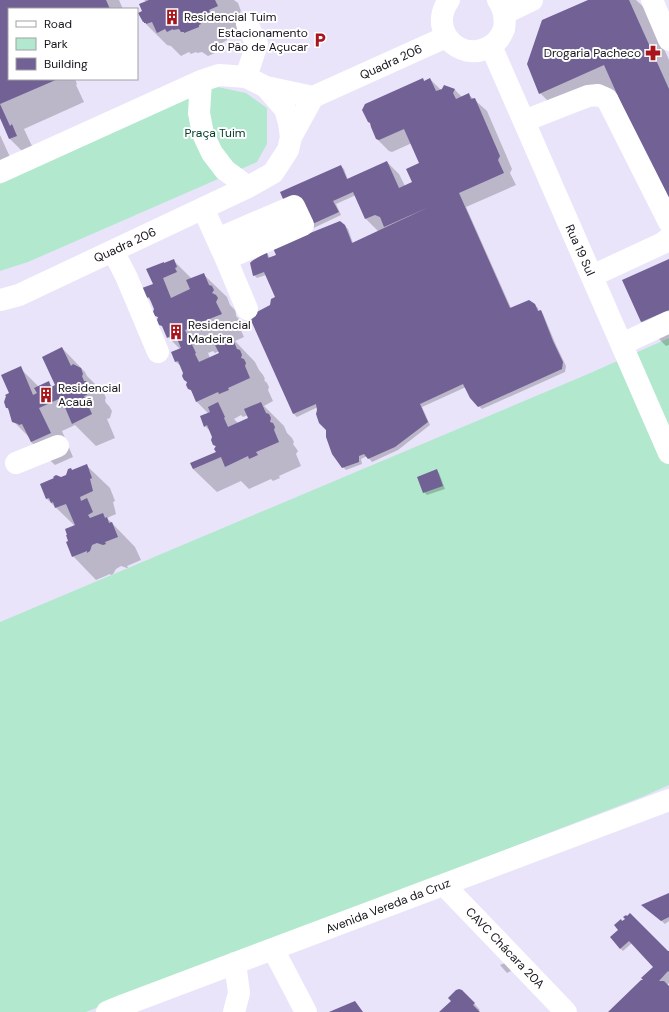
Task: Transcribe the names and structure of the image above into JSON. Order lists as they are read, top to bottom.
{
  "streets": {
    "street": [
      "Quadra 206",
      "Rua 19 Sul",
      "Avenida Vereda da Cruz",
      "CAVC Chácara 20A"
    ]
  },
  "crossings": [
    ["Avenida Vereda da Cruz", "CAVC Chácara 20A"]
  ],
  "parks": ["Praça Tuim"],
  "places": {
    "building": ["Residencial Tuim", "Residencial Madeira", "Residencial Acauã"],
    "parking": ["Estacionamento do Pão de Açucar"],
    "pharmacy": ["Drogaria Pacheco"]
  },
  "legend": ["Road", "Park", "Building"]
}
